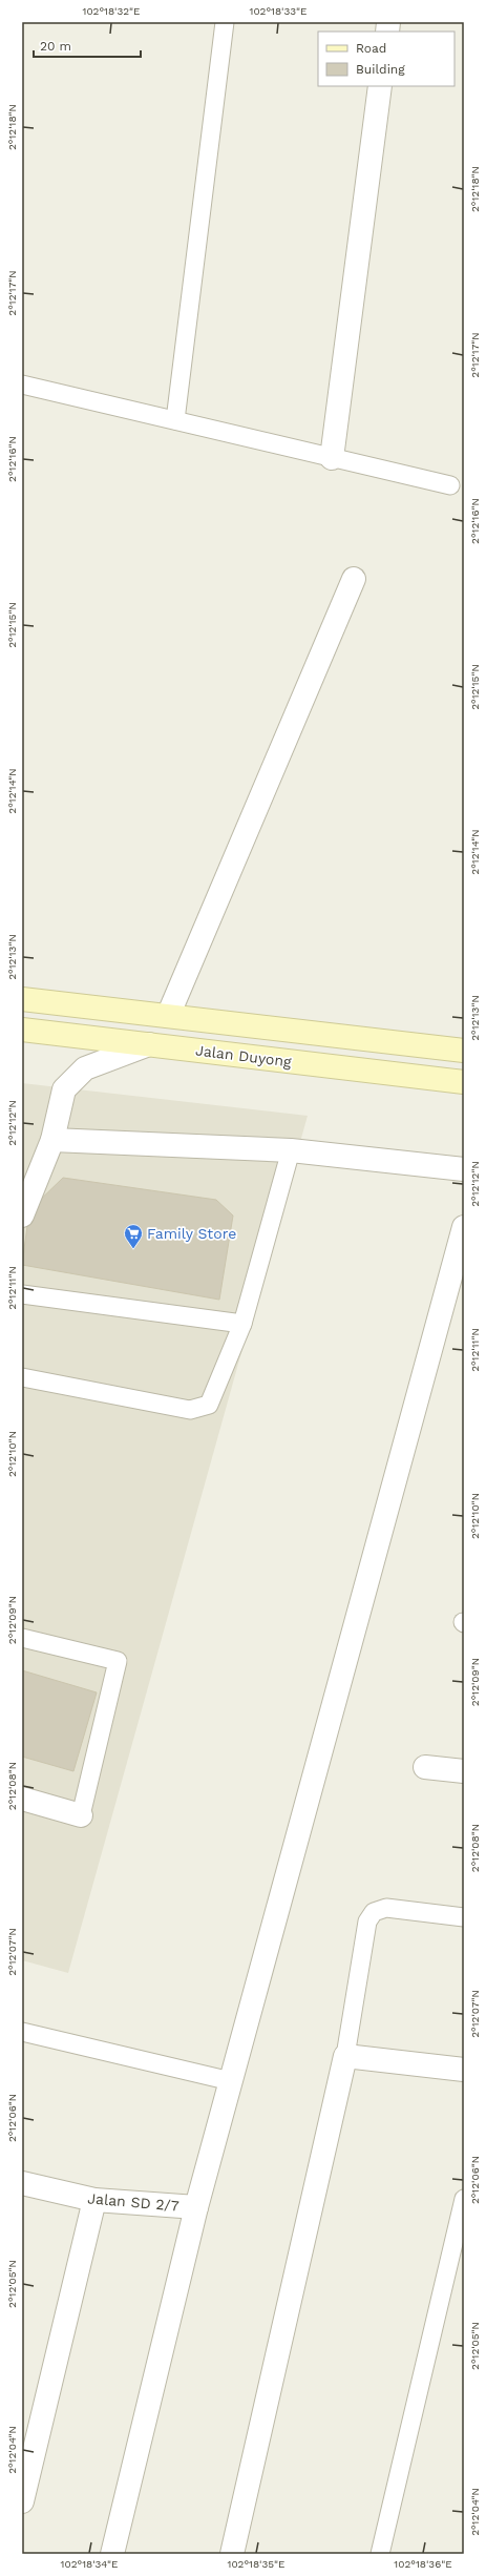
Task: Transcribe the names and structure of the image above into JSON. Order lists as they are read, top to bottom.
{
  "streets": {
    "main road": ["Jalan Duyong"],
    "street": ["Jalan SD 2/7"]
  },
  "places": {
    "supermarket": ["Family Store"]
  },
  "legend": ["Road", "Building"],
  "scale_bar": "20 m",
  "coordinates": [
    "102°18'32\"E",
    "102°18'33\"E",
    "2°12'18\"N",
    "2°12'17\"N",
    "2°12'16\"N",
    "2°12'15\"N",
    "2°12'14\"N",
    "2°12'13\"N",
    "2°12'12\"N",
    "2°12'11\"N",
    "2°12'10\"N",
    "2°12'09\"N",
    "2°12'08\"N",
    "2°12'07\"N",
    "2°12'06\"N",
    "2°12'05\"N",
    "2°12'04\"N",
    "102°18'34\"E",
    "102°18'35\"E",
    "102°18'36\"E"
  ]
}
